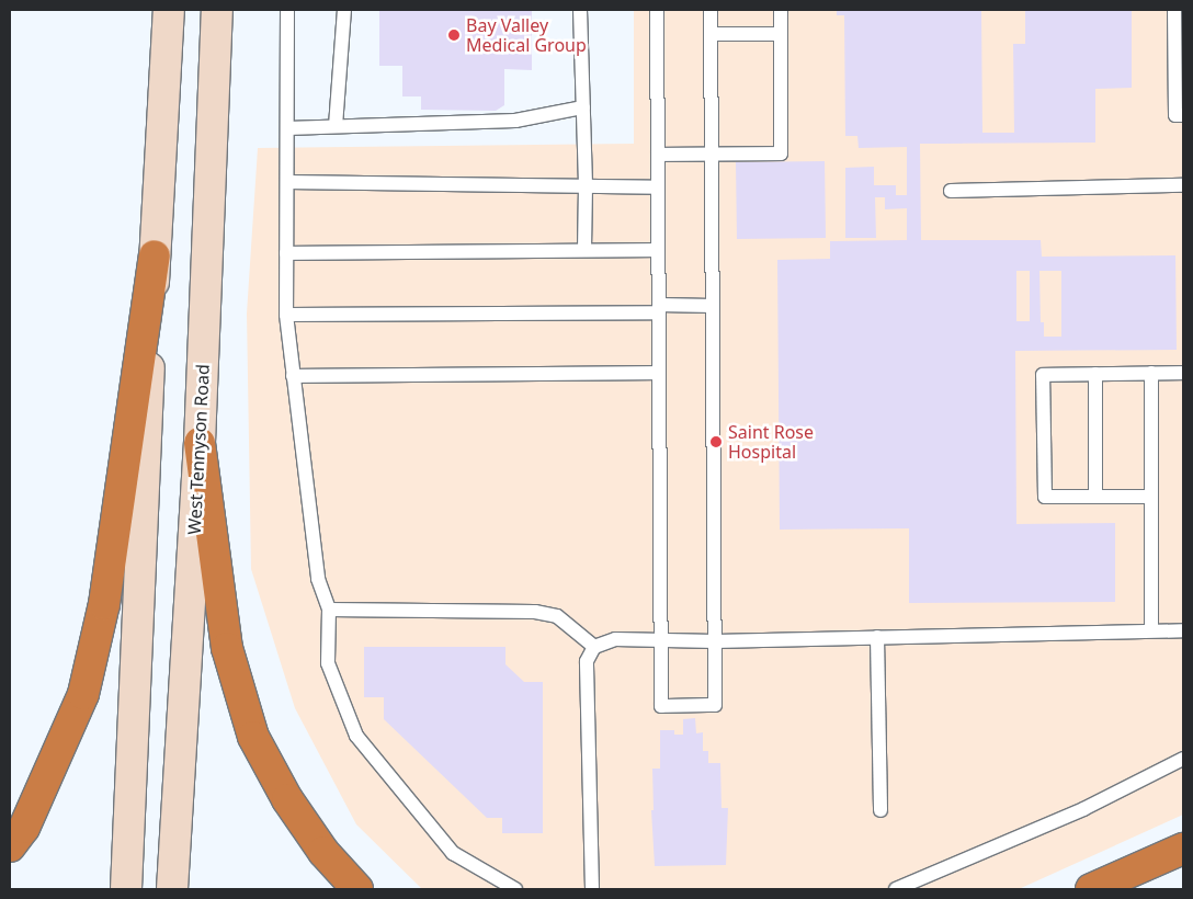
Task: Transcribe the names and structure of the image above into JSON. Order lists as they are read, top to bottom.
{
  "streets": {
    "main road": ["West Tennyson Road"]
  },
  "places": ["Bay Valley Medical Group", "Saint Rose Hospital"]
}
